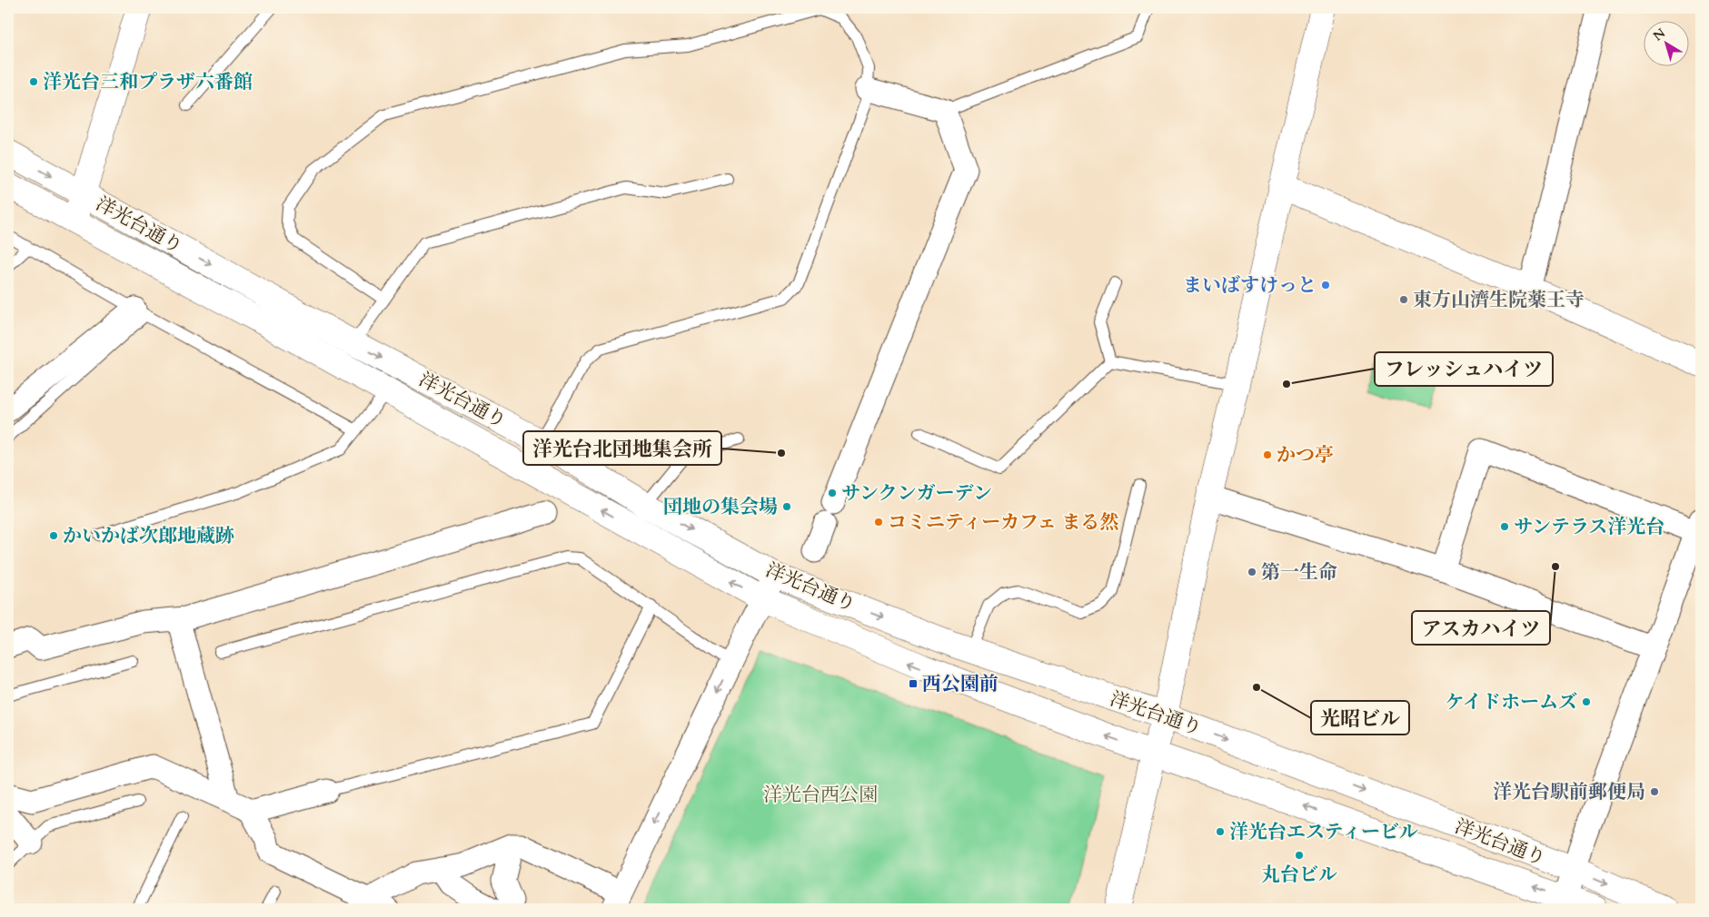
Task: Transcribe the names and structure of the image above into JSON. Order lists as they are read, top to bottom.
{
  "streets": {
    "street": ["洋光台通り"]
  },
  "parks": ["洋光台西公園"],
  "places": {
    "other": [
      "洋光台三和プラザ六番館",
      "まいばすけっと",
      "東方山濟生院薬王寺",
      "フレッシュハイツ",
      "洋光台北団地集会所",
      "かつ亭",
      "サンクンガーデン",
      "団地の集会場",
      "コミニティーカフェ まる然",
      "サンテラス洋光台",
      "かいかば次郎地蔵跡",
      "アスカハイツ",
      "第一生命",
      "光昭ビル",
      "ケイドホームズ",
      "洋光台駅前郵便局",
      "洋光台エスティービル",
      "丸台ビル"
    ],
    "transit": ["西公園前"]
  },
  "north": "top left"
}
